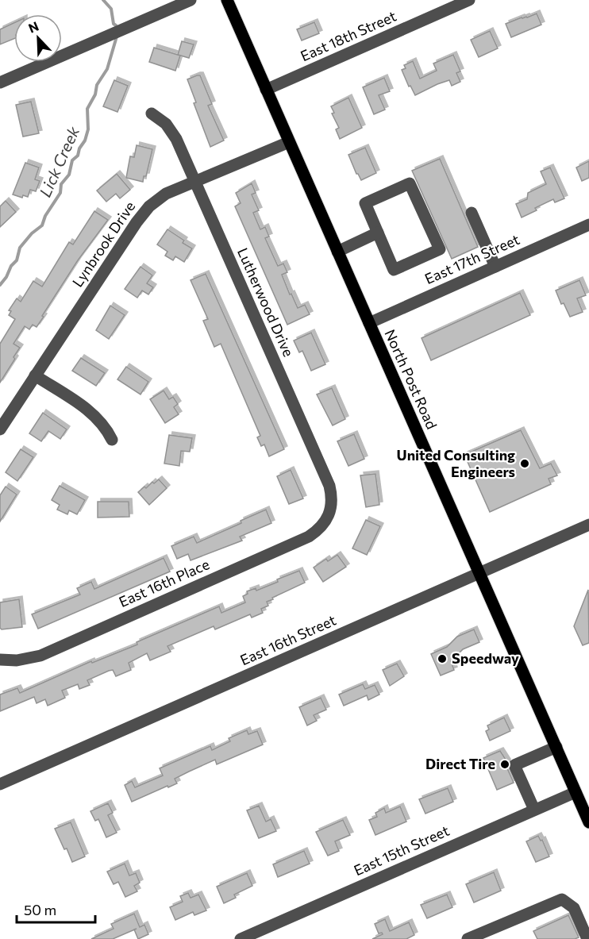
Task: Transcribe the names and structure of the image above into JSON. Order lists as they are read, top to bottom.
{
  "streets": {
    "main road": ["North Post Road"],
    "street": [
      "East 18th Street",
      "Lynbrook Drive",
      "East 17th Street",
      "Lutherwood Drive",
      "East 16th Place",
      "East 16th Street",
      "East 15th Street"
    ]
  },
  "crossings": [
    ["East 18th Street", "North Post Road"],
    ["Lynbrook Drive", "Lutherwood Drive"],
    ["Lynbrook Drive", "North Post Road"],
    ["East 17th Street", "North Post Road"],
    ["Lutherwood Drive", "East 16th Place"],
    ["North Post Road", "East 16th Street"],
    ["North Post Road", "East 15th Street"]
  ],
  "water": ["Lick Creek"],
  "places": ["United Consulting Engineers", "Speedway", "Direct Tire"],
  "scale_bar": "50 m",
  "north": "top left"
}
